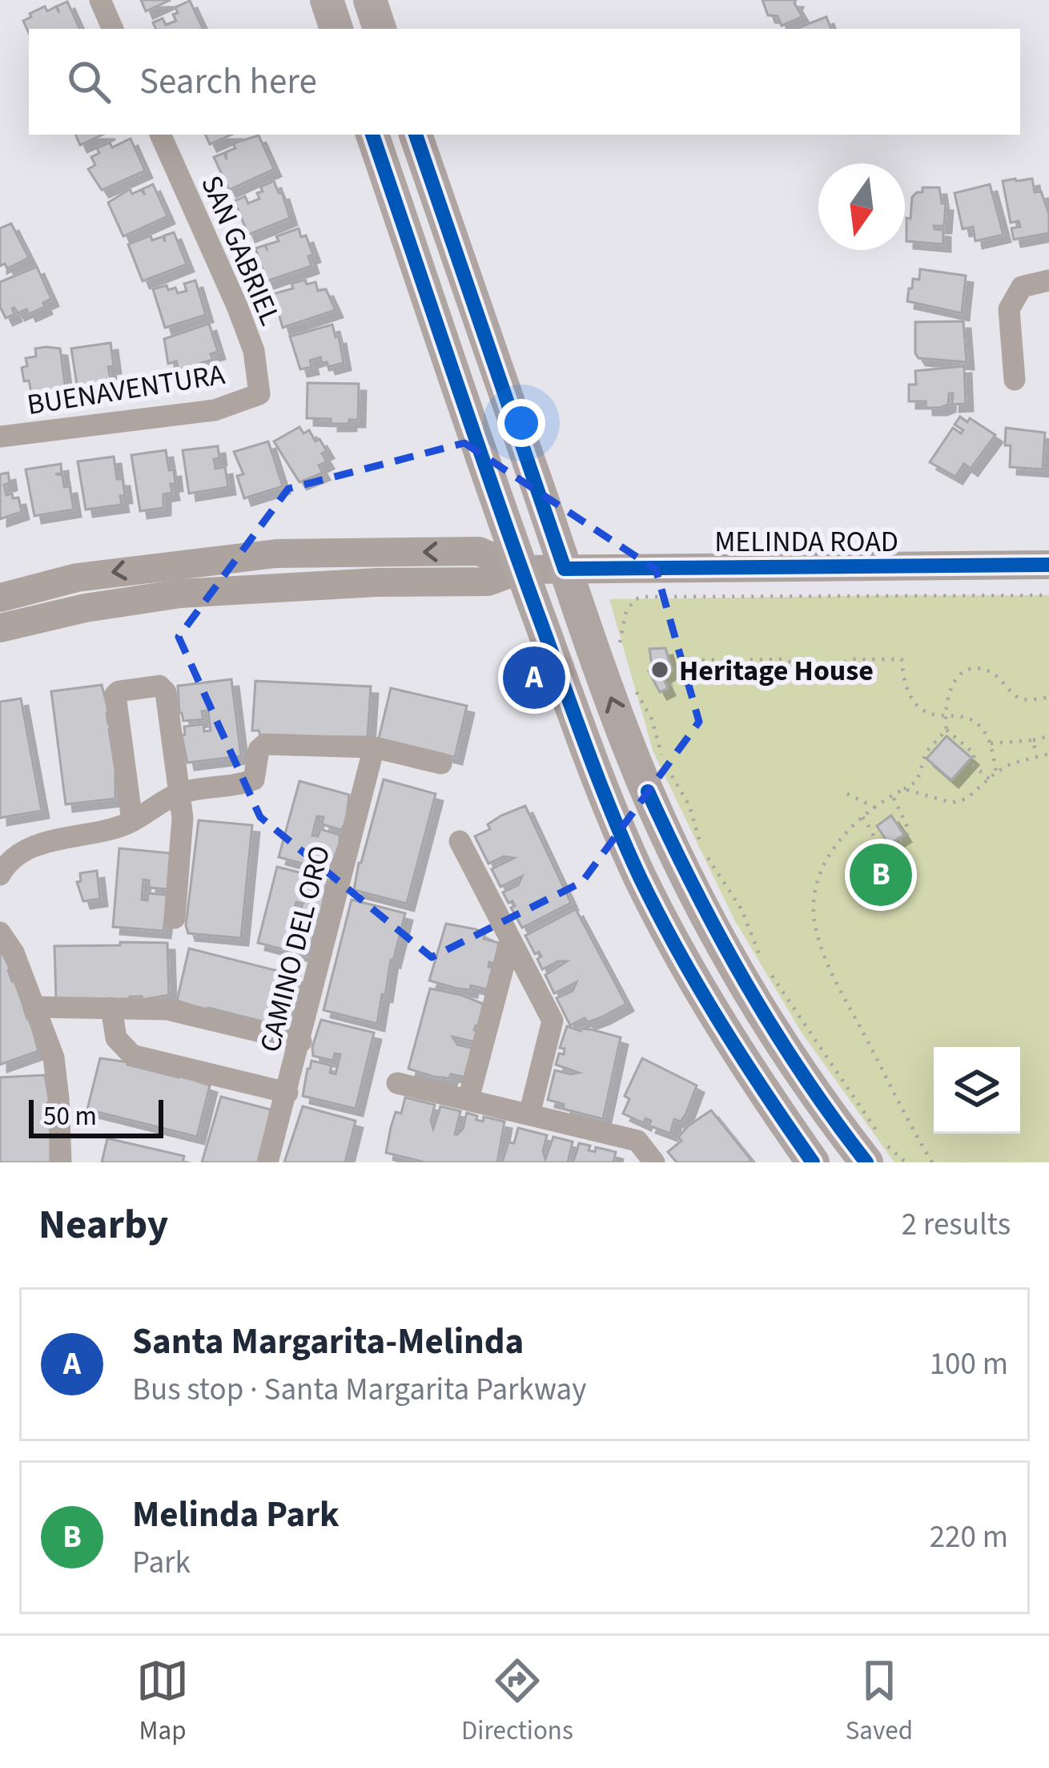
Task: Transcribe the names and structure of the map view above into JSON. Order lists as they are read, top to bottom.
{
  "streets": {
    "main road": ["MELINDA ROAD"],
    "street": ["SAN GABRIEL", "BUENAVENTURA", "CAMINO DEL ORO"]
  },
  "crossings": [
    ["SAN GABRIEL", "BUENAVENTURA"]
  ],
  "places": ["Heritage House"],
  "scale_bar": "50 m",
  "north": "bottom",
  "page": {
    "search": "Search here",
    "pins": ["A", "B"],
    "scale": "50 m",
    "heading": ["Nearby", "2 results"],
    "list": [
      {
        "mark": "A",
        "name": "Santa Margarita-Melinda",
        "note": "Bus stop · Santa Margarita Parkway",
        "value": "100 m"
      },
      {
        "mark": "B",
        "name": "Melinda Park",
        "note": "Park",
        "value": "220 m"
      }
    ],
    "nav": ["Map", "Directions", "Saved"]
  }
}
